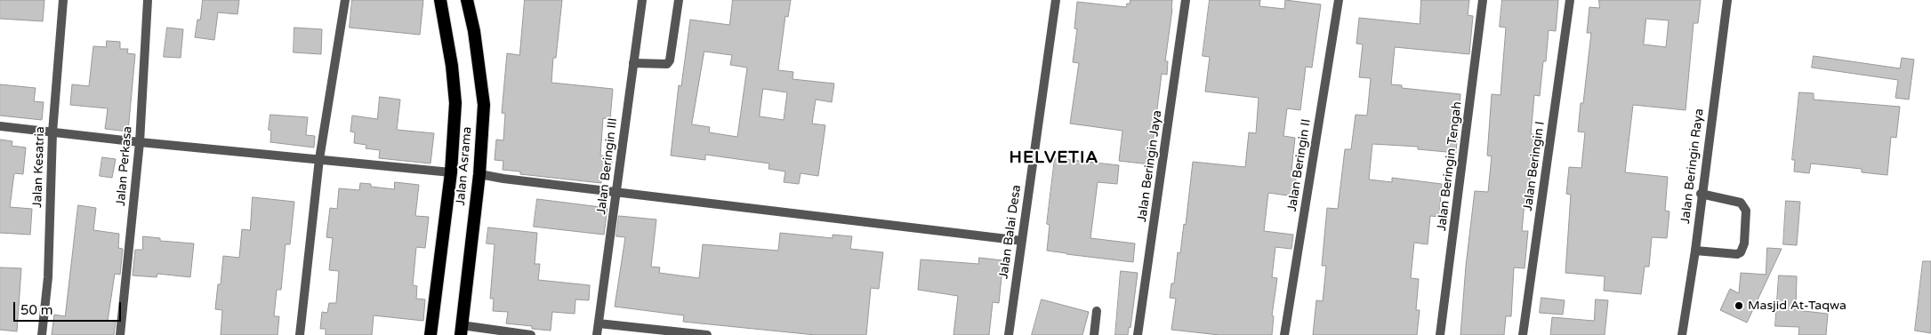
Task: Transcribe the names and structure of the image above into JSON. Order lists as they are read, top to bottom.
{
  "streets": {
    "highway": ["Jalan Asrama"],
    "street": [
      "Jalan Beringin II",
      "Jalan Perkasa",
      "Jalan Beringin III",
      "Jalan Beringin Jaya",
      "Jalan Beringin Tengah",
      "Jalan Beringin I",
      "Jalan Beringin Raya",
      "Jalan Kesatria",
      "Jalan Balai Desa"
    ]
  },
  "districts": ["HELVETIA"],
  "places": ["Masjid At-Taqwa"],
  "scale_bar": "50 m"
}
